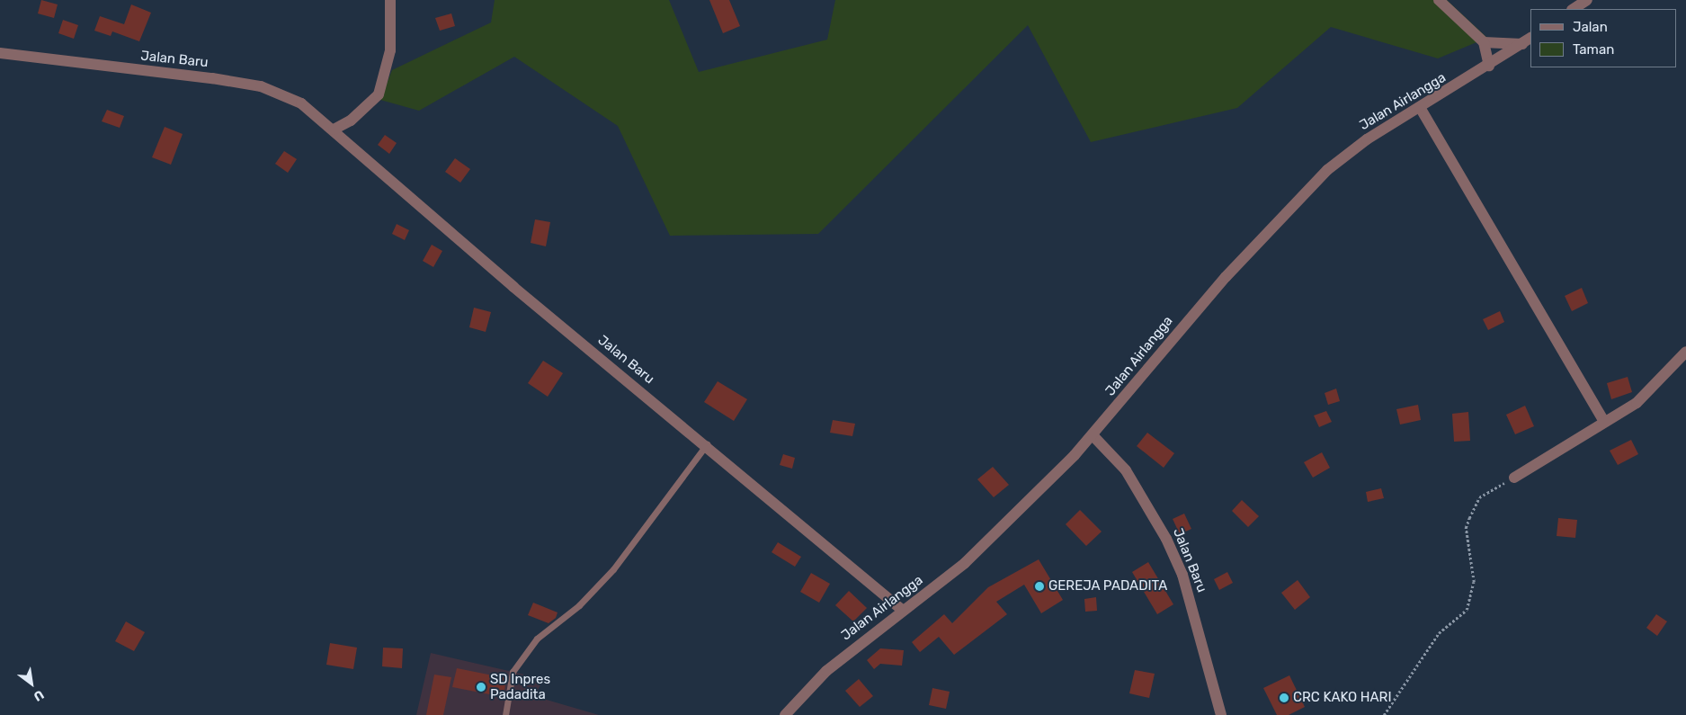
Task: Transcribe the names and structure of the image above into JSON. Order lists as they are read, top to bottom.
{
  "streets": {
    "street": ["Jalan Baru", "Jalan Airlangga"]
  },
  "crossings": [
    ["Jalan Baru", "Jalan Airlangga"]
  ],
  "places": ["GEREJA PADADITA", "SD Inpres Padadita", "CRC KAKO HARI"],
  "legend": ["Jalan", "Taman"],
  "north": "bottom right"
}
